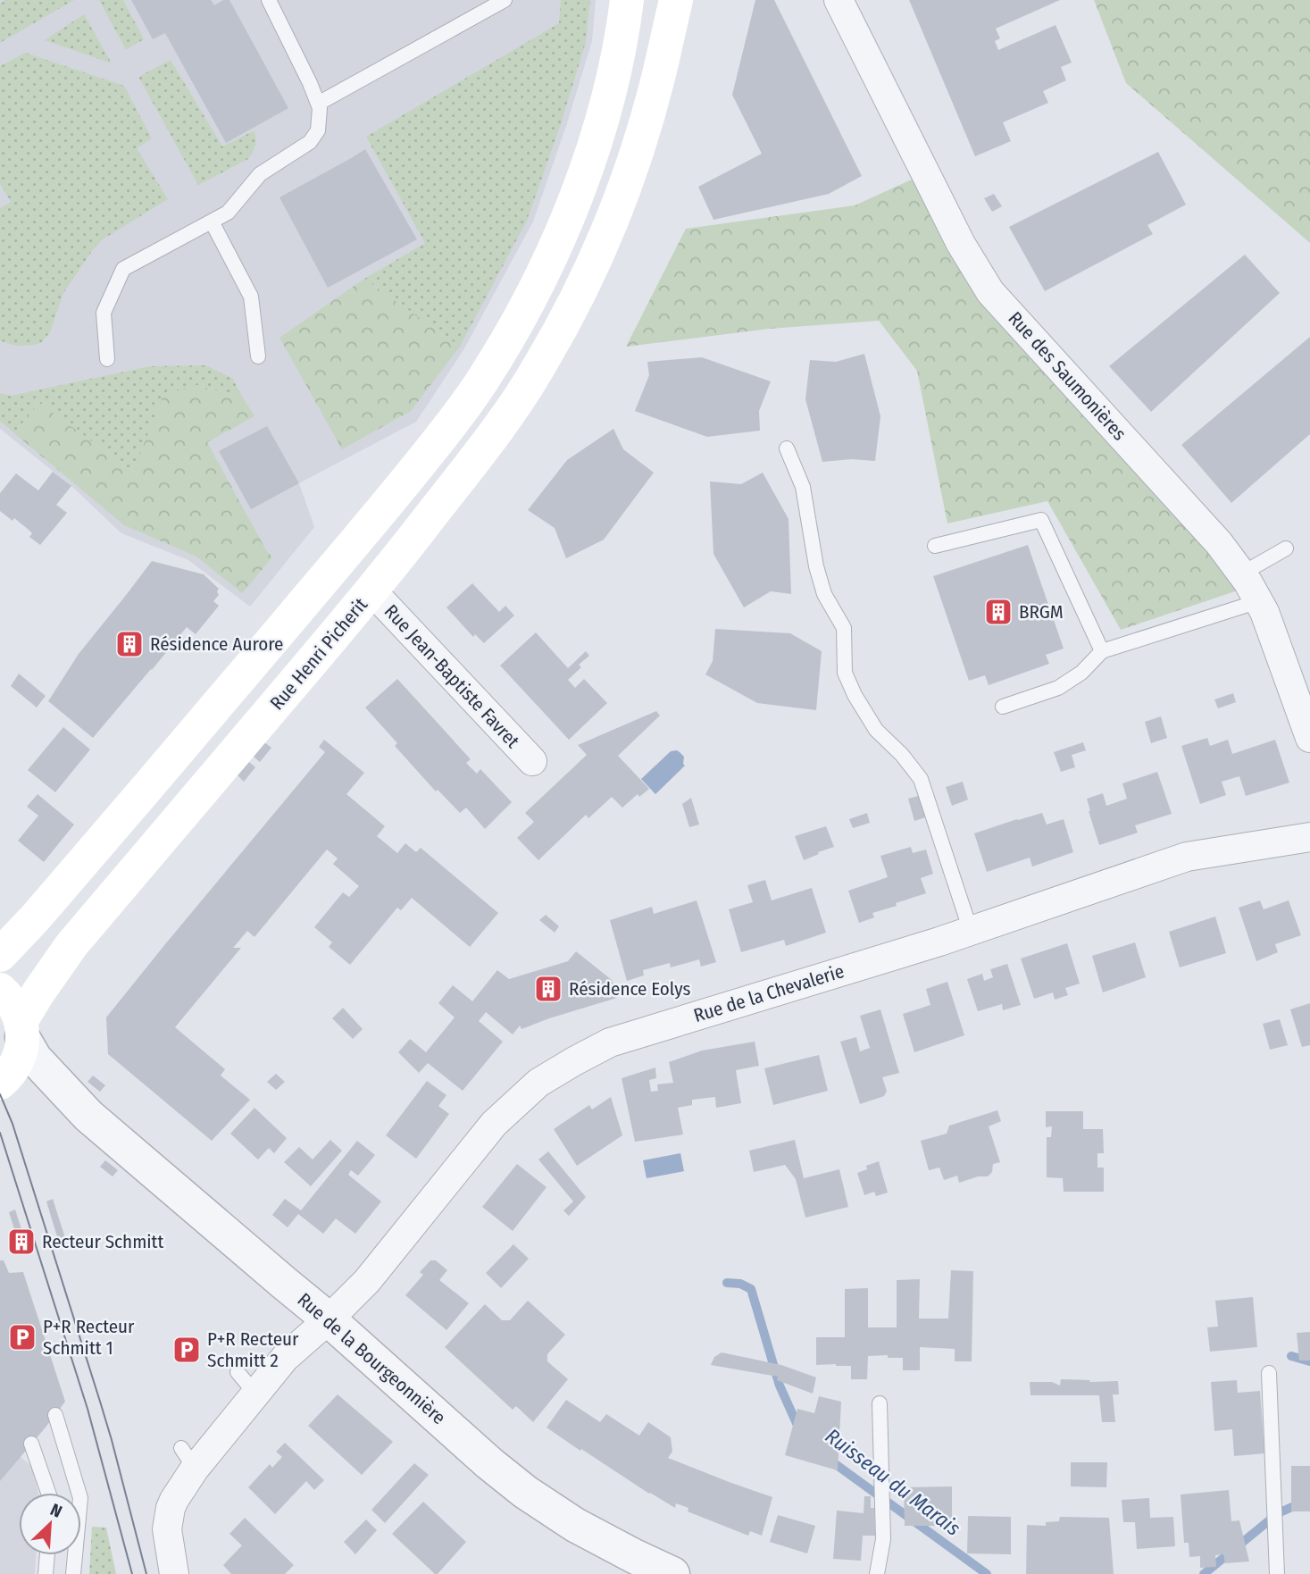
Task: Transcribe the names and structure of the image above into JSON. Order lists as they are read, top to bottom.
{
  "streets": {
    "main road": ["Rue Henri Picherit"],
    "street": [
      "Rue des Saumonières",
      "Rue Jean-Baptiste Favret",
      "Rue de la Chevalerie",
      "Rue de la Bourgeonnière"
    ]
  },
  "crossings": [
    ["Rue Henri Picherit", "Rue Jean-Baptiste Favret"],
    ["Rue Henri Picherit", "Rue de la Bourgeonnière"],
    ["Rue de la Chevalerie", "Rue de la Bourgeonnière"]
  ],
  "water": ["Ruisseau du Marais"],
  "places": {
    "building": [
      "BRGM",
      "Résidence Aurore",
      "Résidence Eolys",
      "Recteur Schmitt"
    ],
    "parking": ["P+R Recteur Schmitt 1", "P+R Recteur Schmitt 2"]
  },
  "north": "top right"
}
